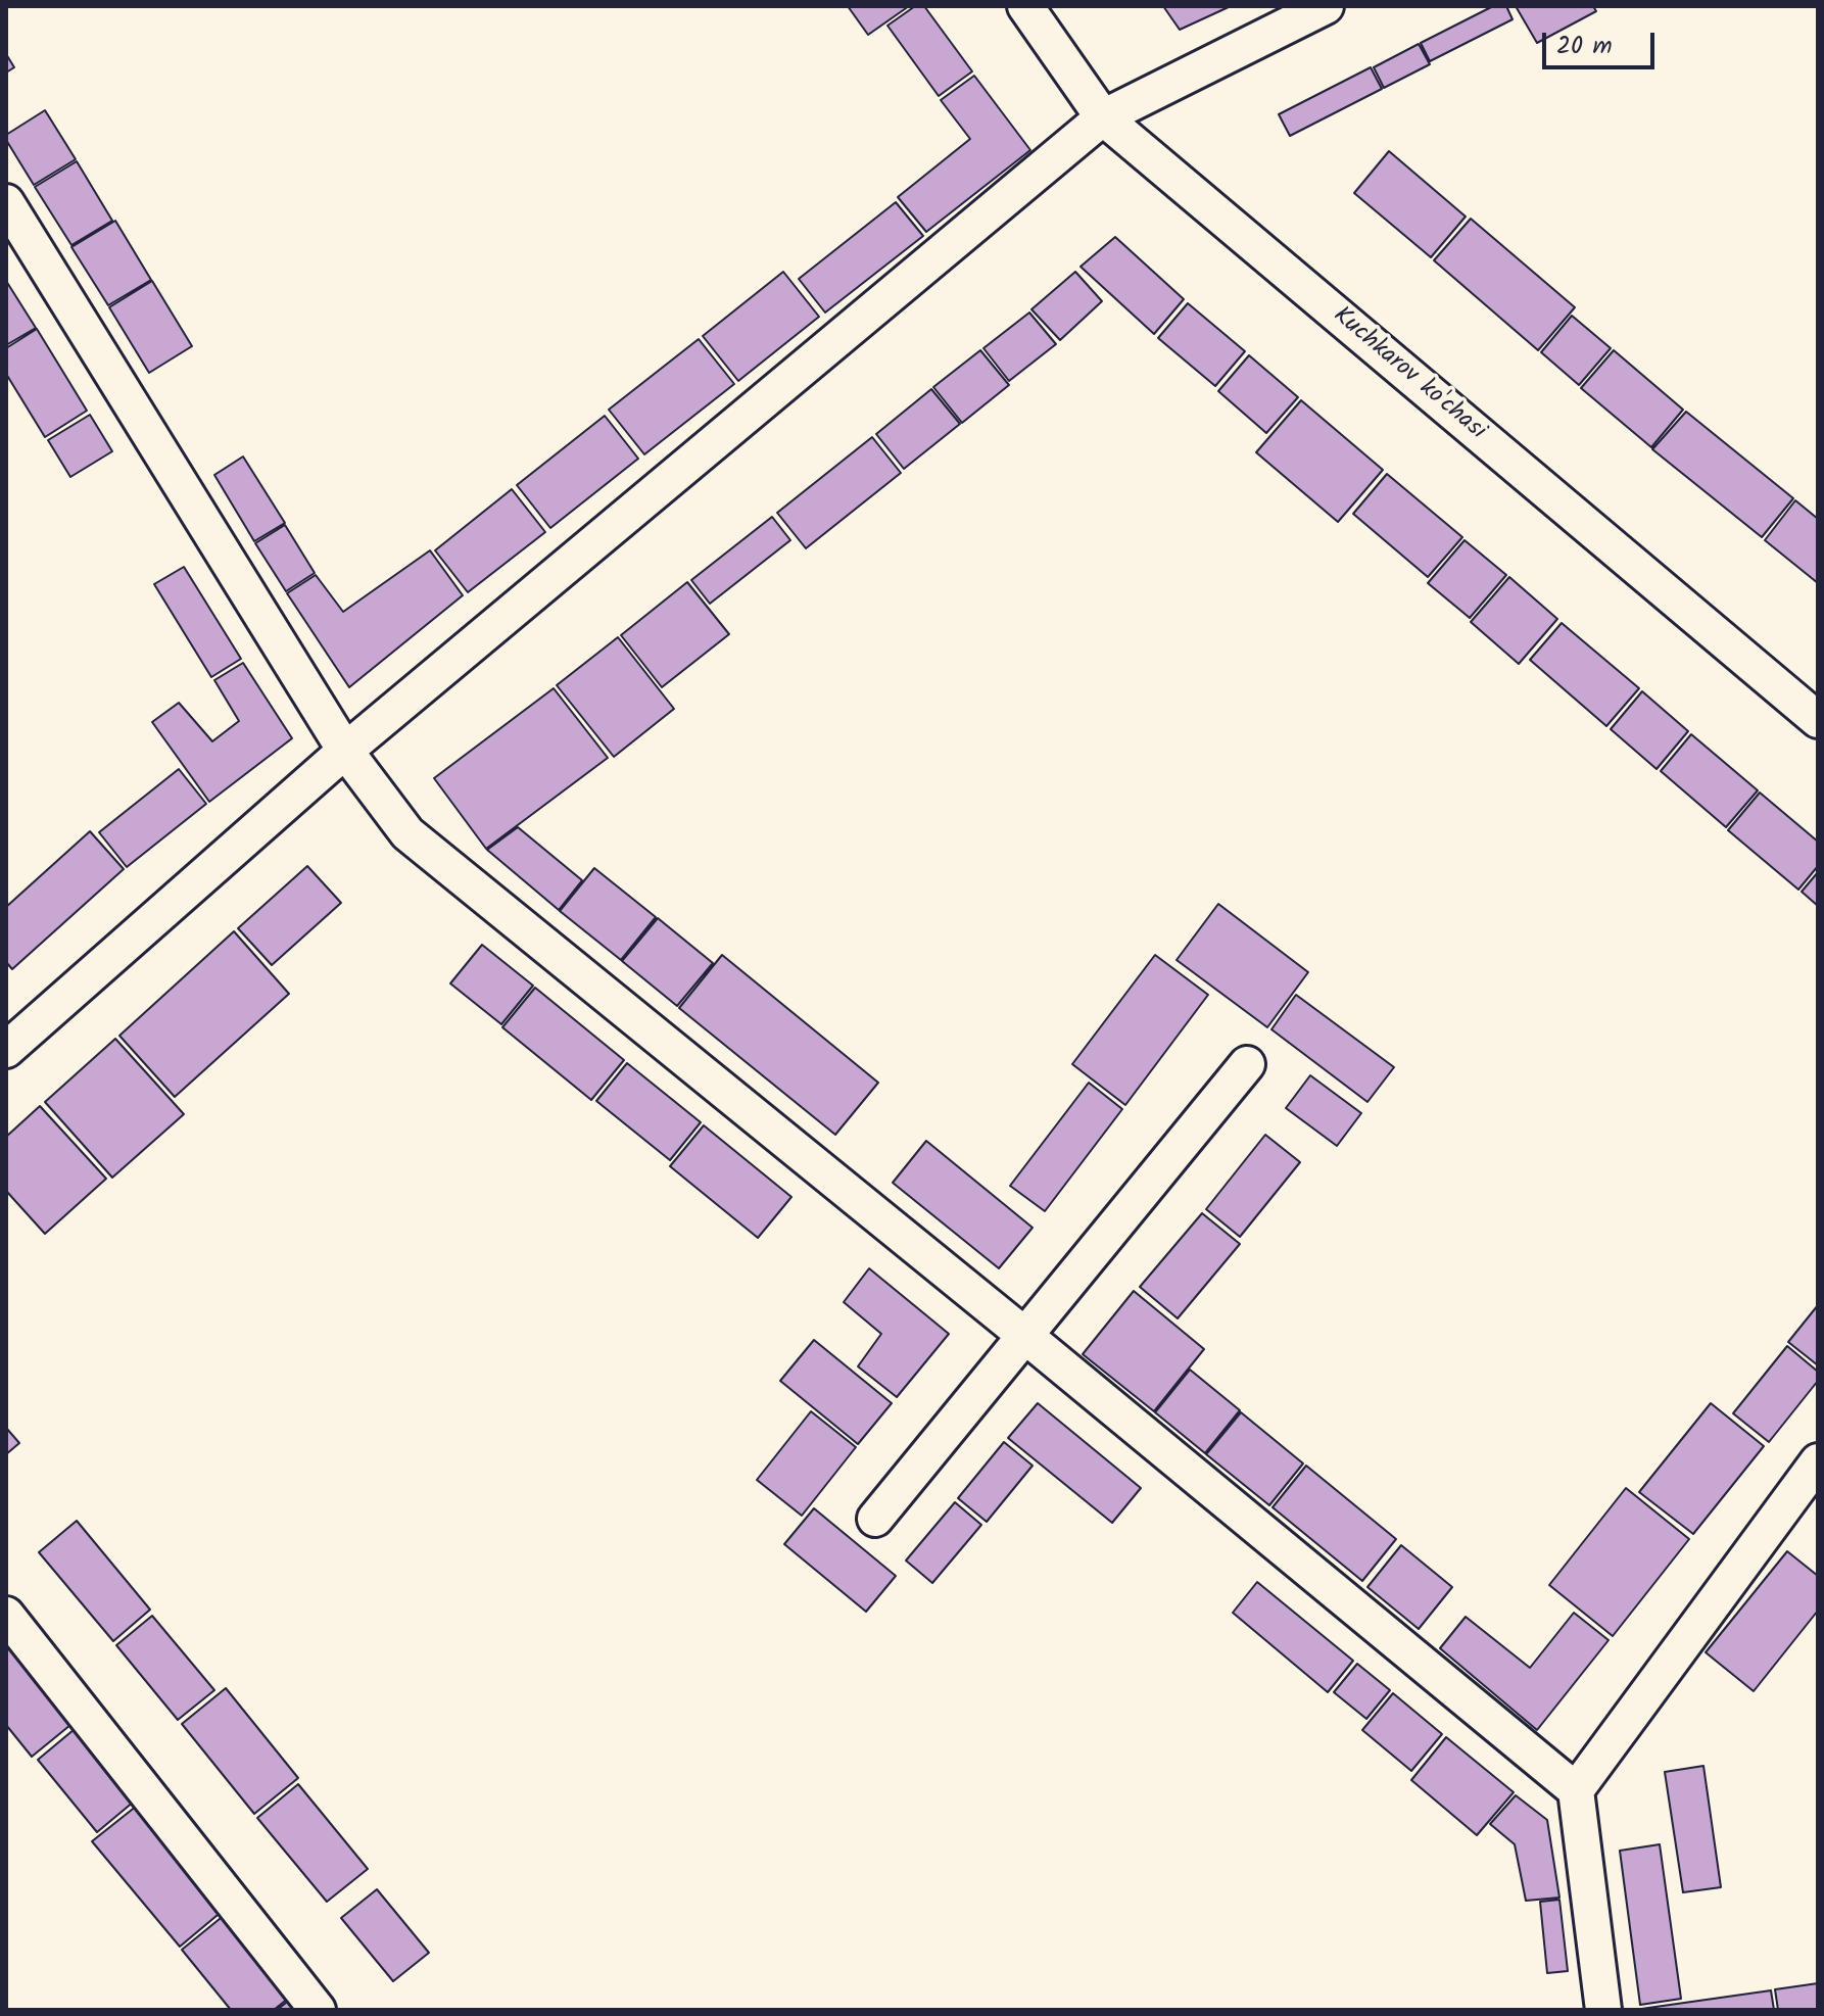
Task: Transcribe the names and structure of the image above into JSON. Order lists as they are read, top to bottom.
{
  "streets": {
    "street": ["Kuchkarov ko'chasi"]
  },
  "scale_bar": "20 m"
}
